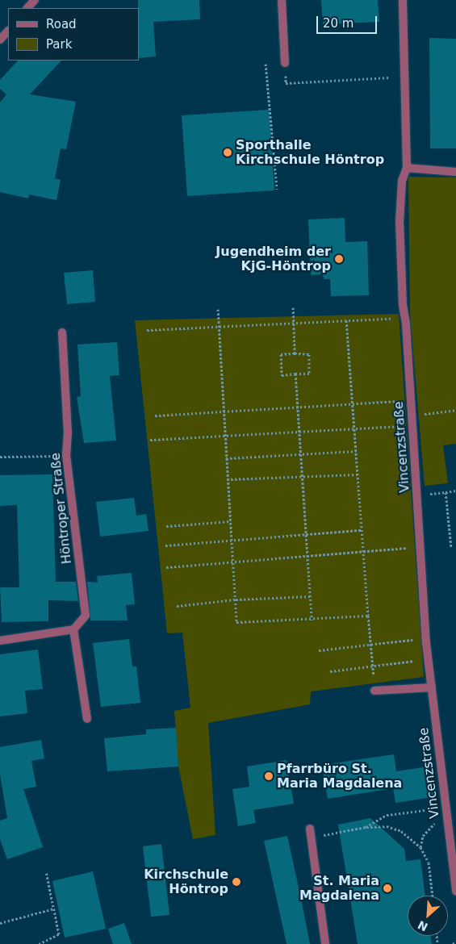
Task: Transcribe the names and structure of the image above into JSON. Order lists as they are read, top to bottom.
{
  "streets": {
    "street": ["Vincenzstraße", "Höntroper Straße"]
  },
  "places": [
    "Sporthalle Kirchschule Höntrop",
    "Jugendheim der KjG-Höntrop",
    "Pfarrbüro St. Maria Magdalena",
    "Kirchschule Höntrop",
    "St. Maria Magdalena"
  ],
  "legend": ["Road", "Park"],
  "scale_bar": "20 m",
  "north": "bottom left"
}
